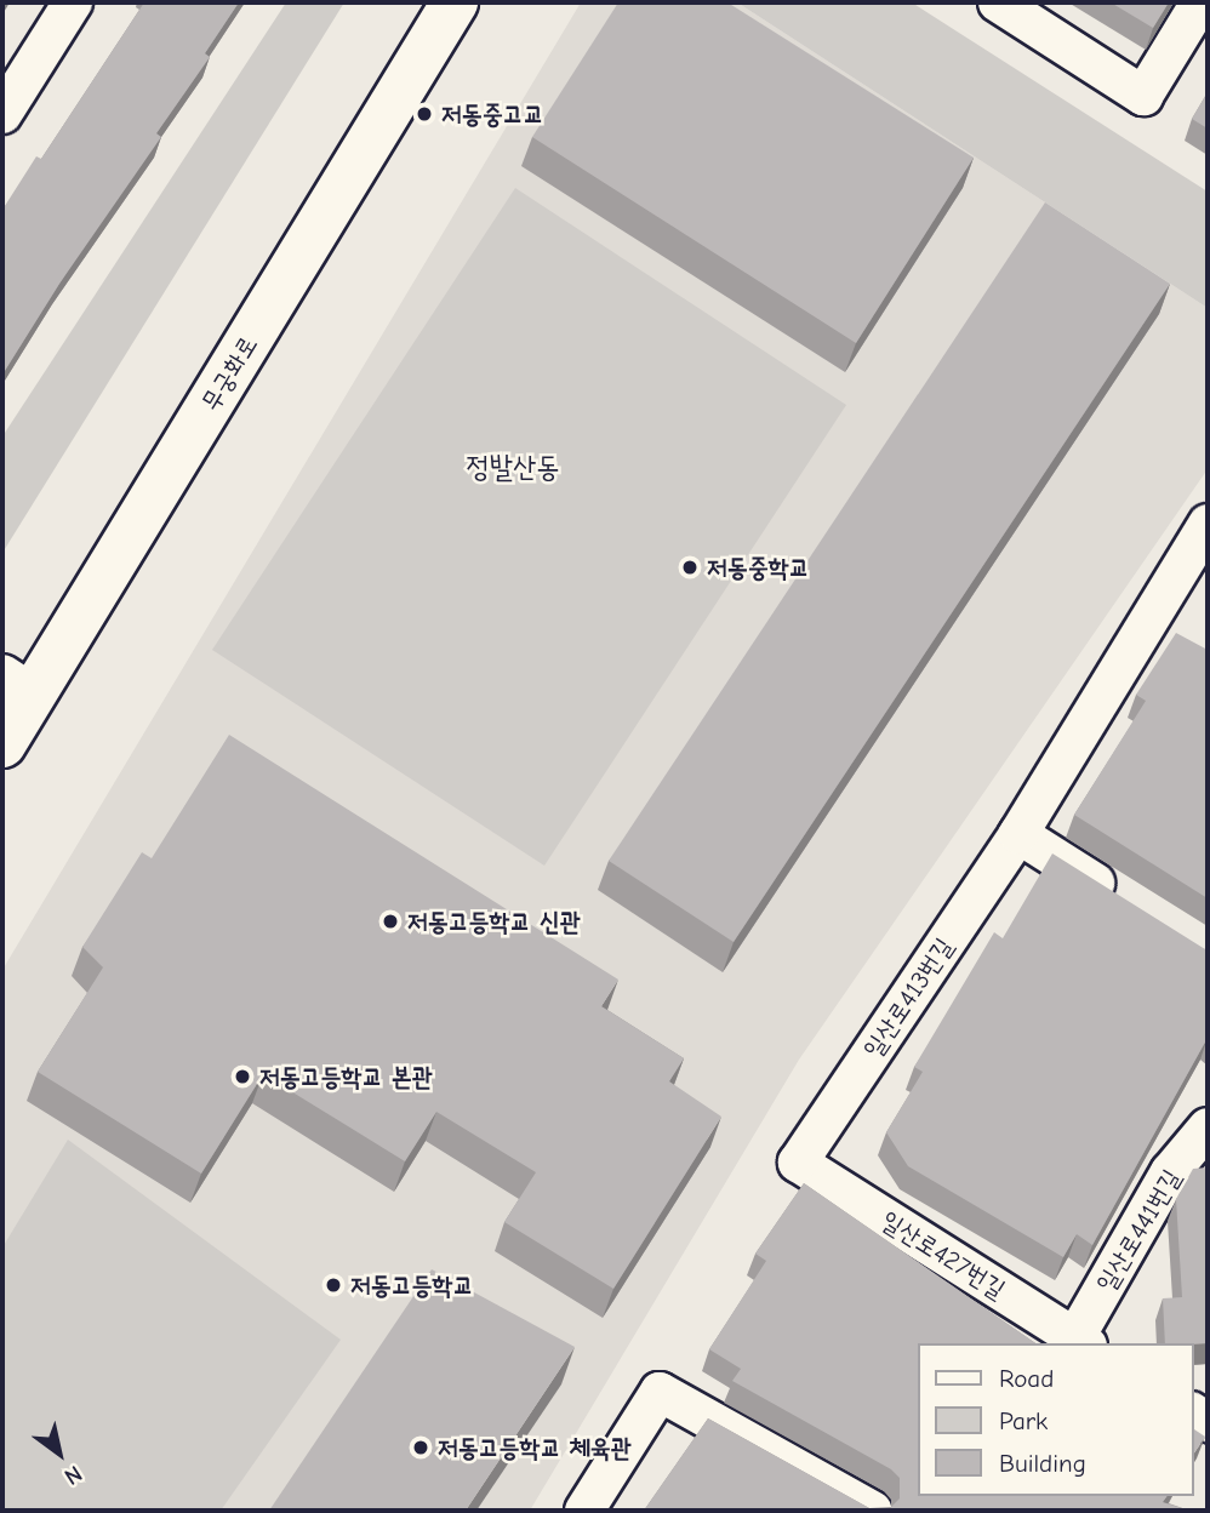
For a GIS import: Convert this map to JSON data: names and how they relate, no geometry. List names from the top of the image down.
{
  "streets": {
    "main road": ["무궁화로"],
    "street": ["일산로413번길", "일산로441번길", "일산로427번길"]
  },
  "crossings": [
    ["일산로413번길", "일산로427번길"],
    ["일산로441번길", "일산로427번길"]
  ],
  "districts": ["정발산동"],
  "places": [
    "저동중고교",
    "저동중학교",
    "저동고등학교 신관",
    "저동고등학교 본관",
    "저동고등학교",
    "저동고등학교 체육관"
  ],
  "legend": ["Road", "Park", "Building"],
  "north": "bottom right"
}
